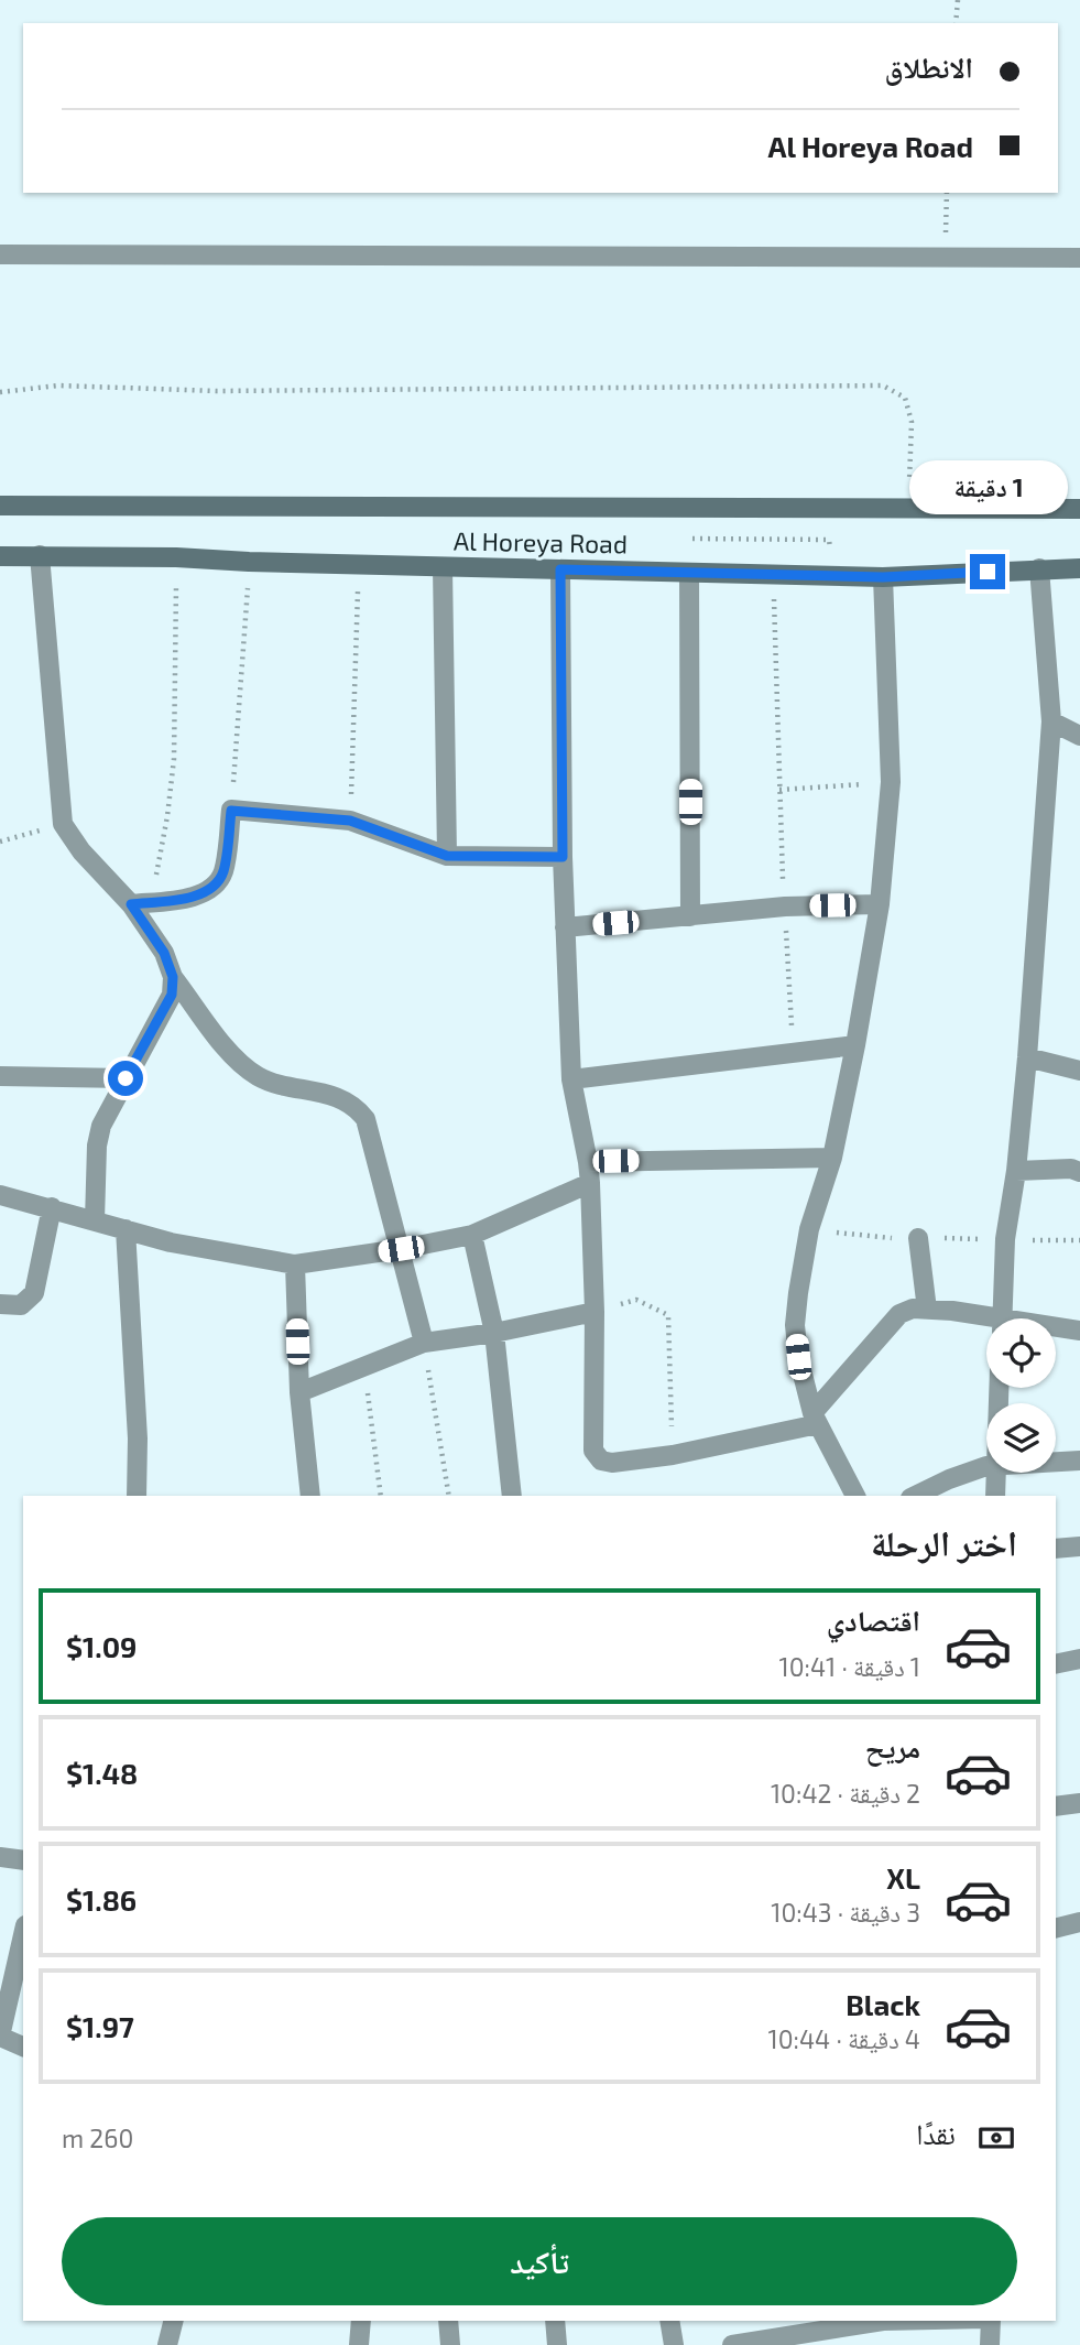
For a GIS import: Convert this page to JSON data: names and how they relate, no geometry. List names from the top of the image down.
{
  "streets": {
    "main road": ["Al Horeya Road"]
  },
  "page": {
    "banner": ["الانطلاق", "Al Horeya Road"],
    "bubble": "1 دقيقة",
    "heading": "اختر الرحلة",
    "list": [
      {
        "name": "اقتصادي",
        "note": "1 دقيقة · 10:41",
        "value": "$1.09"
      },
      {
        "name": "مريح",
        "note": "2 دقيقة · 10:42",
        "value": "$1.48"
      },
      {
        "name": "XL",
        "note": "3 دقيقة · 10:43",
        "value": "$1.86"
      },
      {
        "name": "Black",
        "note": "4 دقيقة · 10:44",
        "value": "$1.97"
      }
    ],
    "pay": ["نقدًا", "260 m"],
    "buttons": "تأكيد"
  }
}
